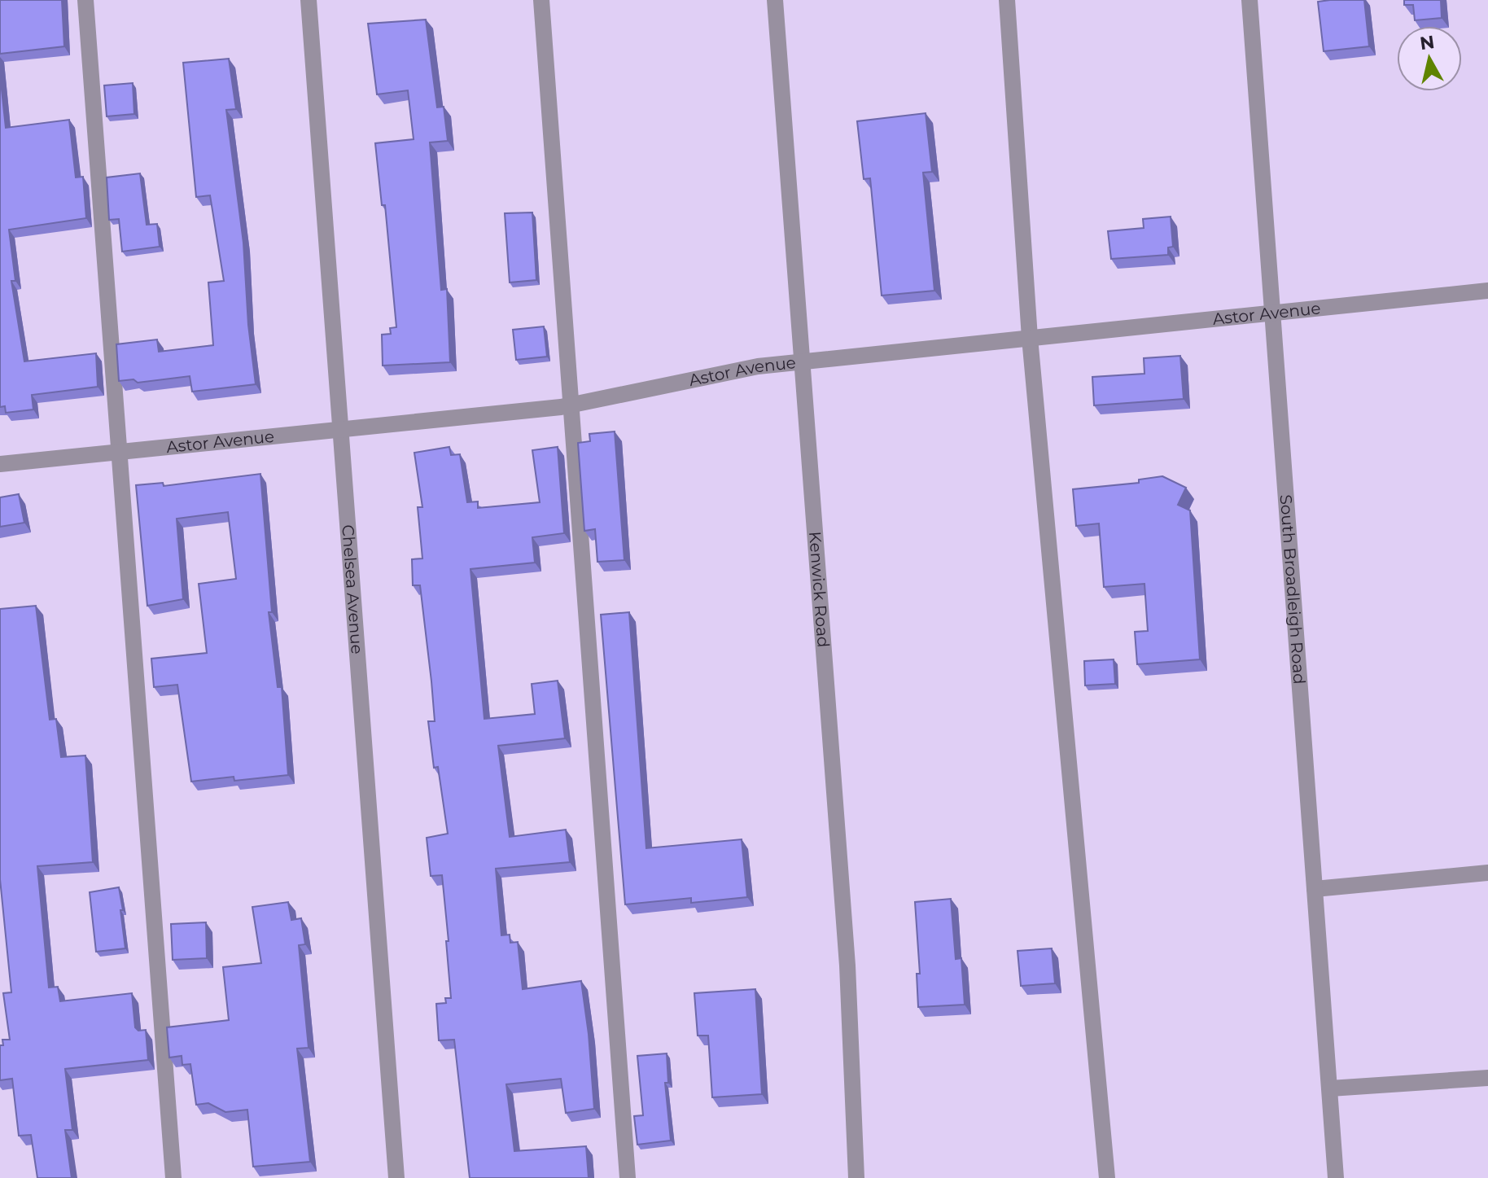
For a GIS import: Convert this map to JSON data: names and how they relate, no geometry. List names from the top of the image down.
{
  "streets": {
    "street": [
      "Astor Avenue",
      "Chelsea Avenue",
      "Kenwick Road",
      "South Broadleigh Road"
    ]
  },
  "crossings": [
    ["Astor Avenue", "Chelsea Avenue"],
    ["Astor Avenue", "Kenwick Road"],
    ["Astor Avenue", "South Broadleigh Road"]
  ],
  "north": "top"
}
